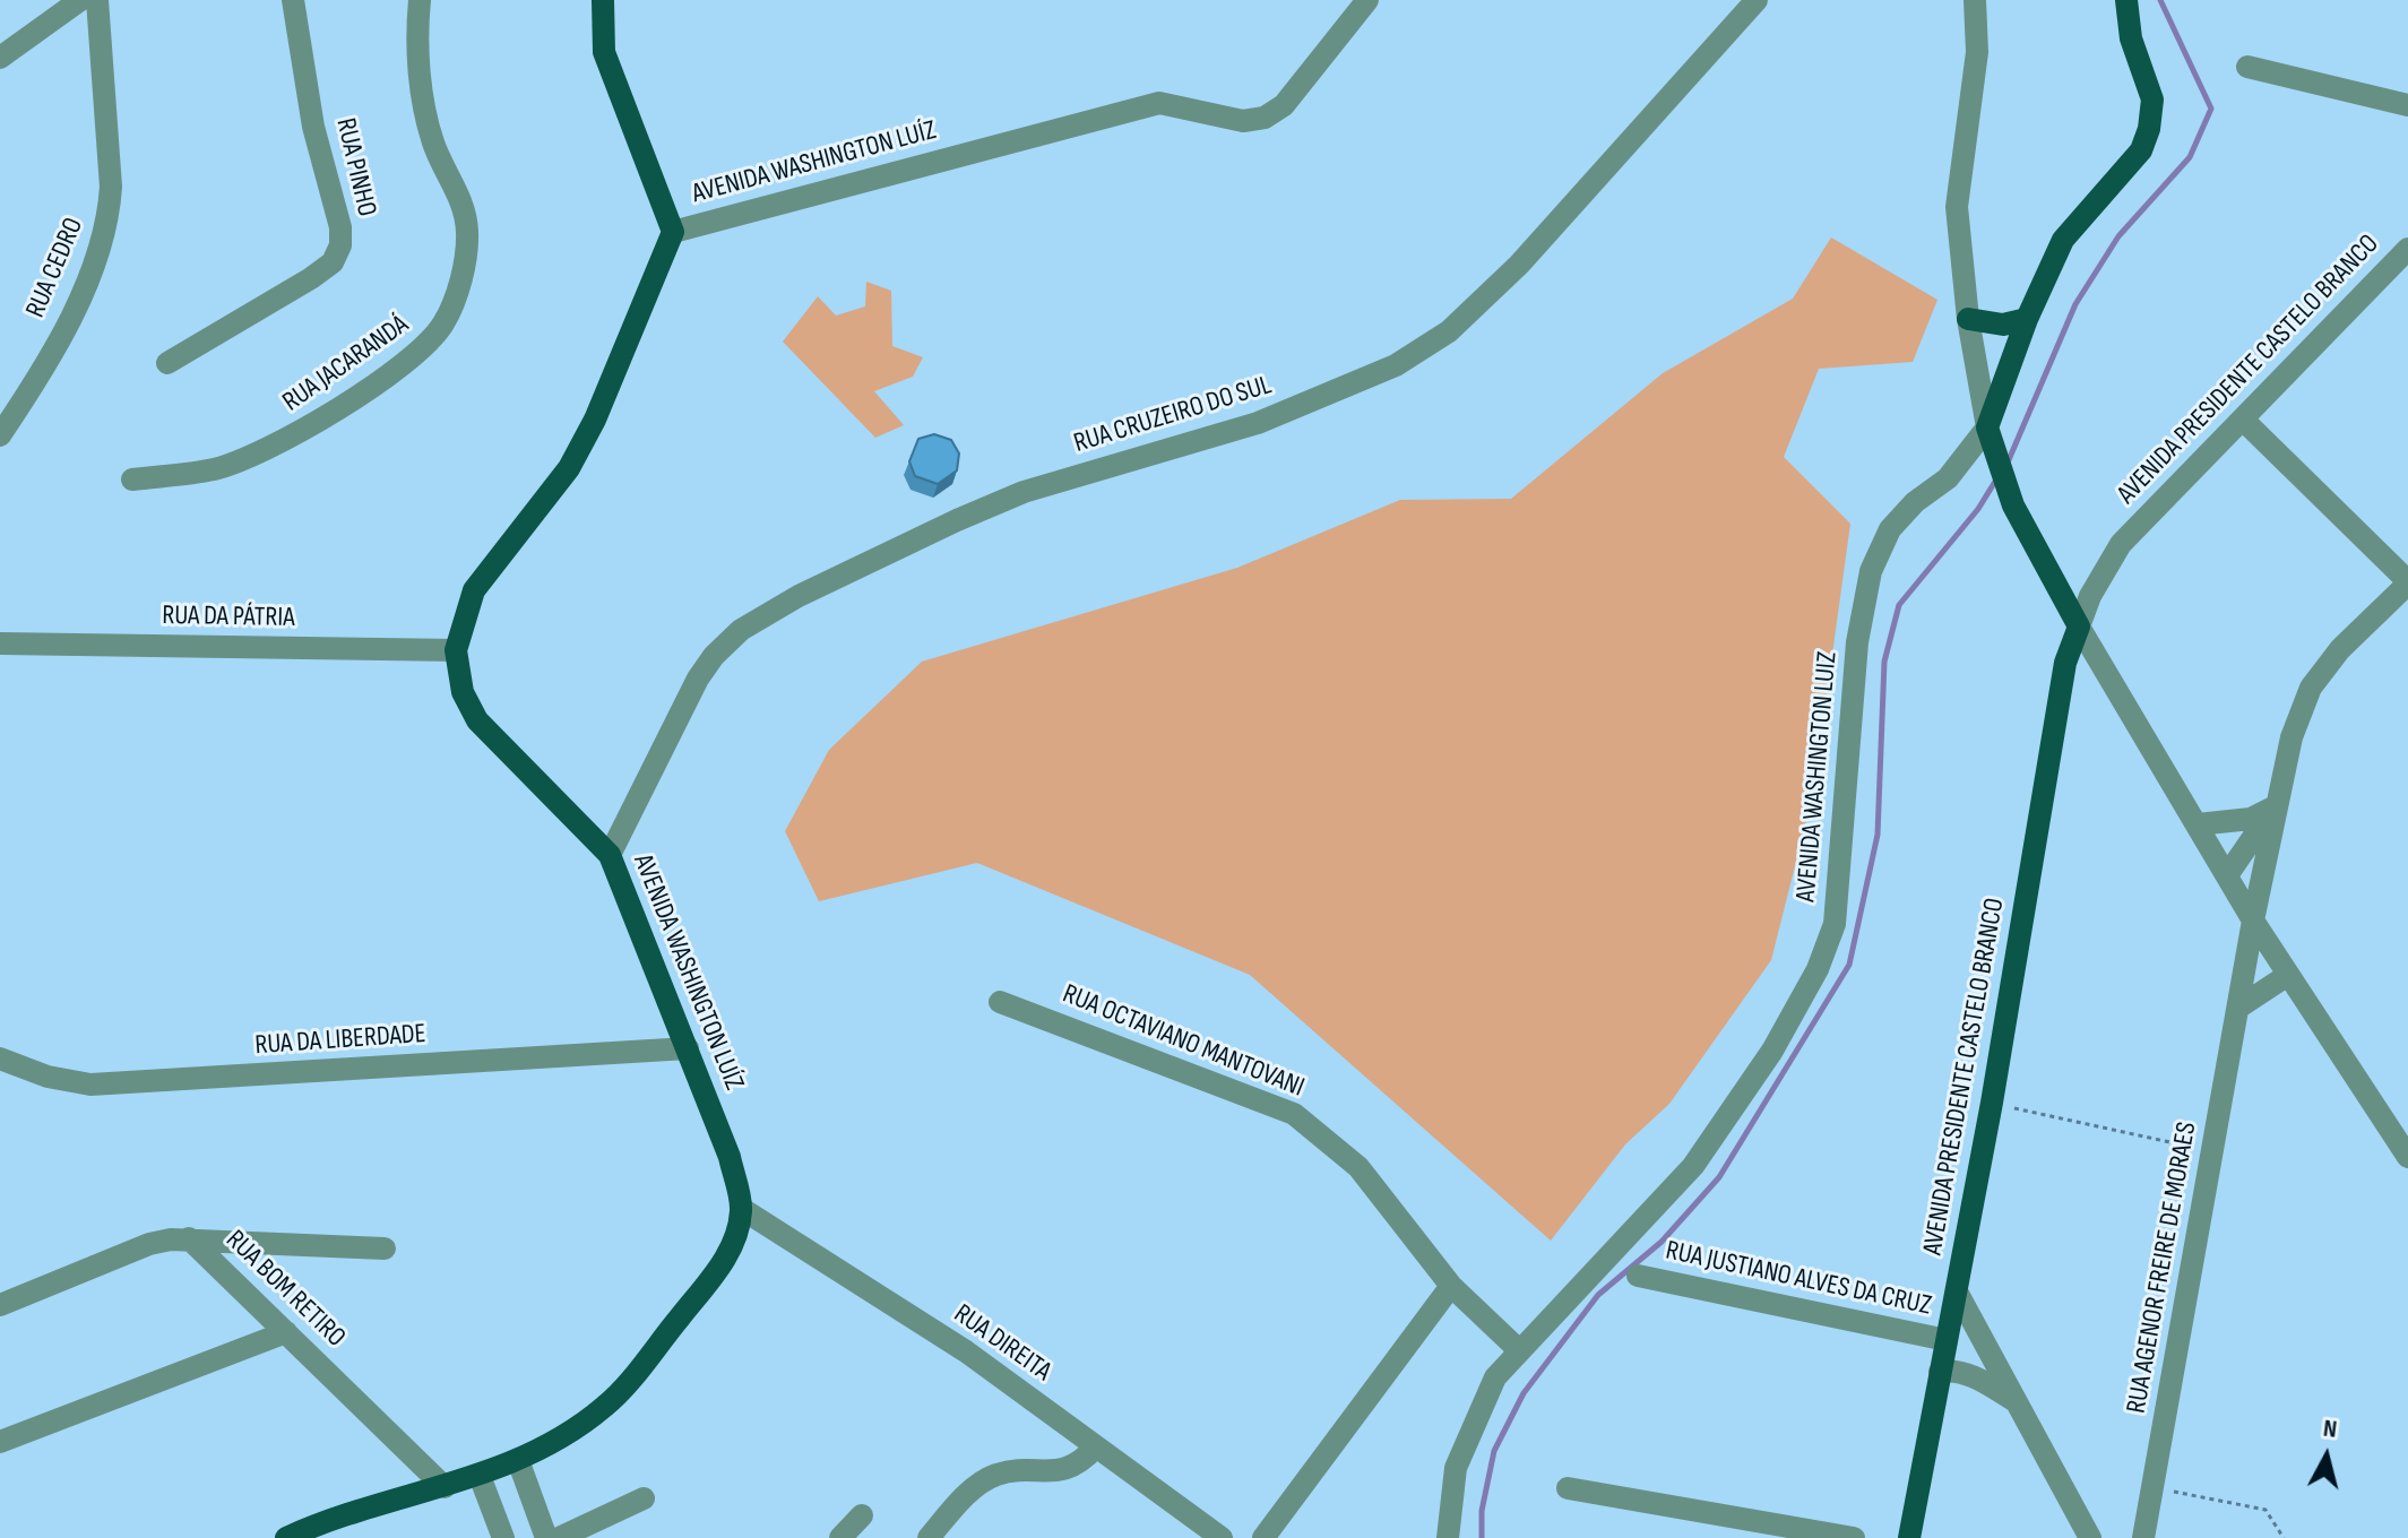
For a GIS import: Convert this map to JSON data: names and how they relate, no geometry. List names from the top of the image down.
{
  "streets": {
    "main road": ["AVENIDA WASHINGTON LUÍZ", "AVENIDA PRESIDENTE CASTELO BRANCO"],
    "street": [
      "RUA PINHO",
      "RUA CEDRO",
      "RUA JACARANDÁ",
      "RUA CRUZEIRO DO SUL",
      "RUA DA PÁTRIA",
      "AVENIDA WASHINGTON LUIZ",
      "RUA DA LIBERDADE",
      "RUA OCTAVIANO MANTOVANI",
      "RUA AGENOR FREIRE DE MORAES",
      "RUA JUSTIANO ALVES DA CRUZ",
      "RUA BOM RETIRO",
      "RUA DIREITA"
    ]
  },
  "crossings": [
    ["AVENIDA WASHINGTON LUÍZ", "RUA CRUZEIRO DO SUL"],
    ["AVENIDA WASHINGTON LUÍZ", "RUA DA PÁTRIA"],
    ["AVENIDA WASHINGTON LUÍZ", "RUA DA LIBERDADE"],
    ["AVENIDA WASHINGTON LUÍZ", "RUA DIREITA"],
    ["AVENIDA PRESIDENTE CASTELO BRANCO", "RUA JUSTIANO ALVES DA CRUZ"],
    ["AVENIDA WASHINGTON LUIZ", "RUA OCTAVIANO MANTOVANI"]
  ],
  "north": "top"
}
